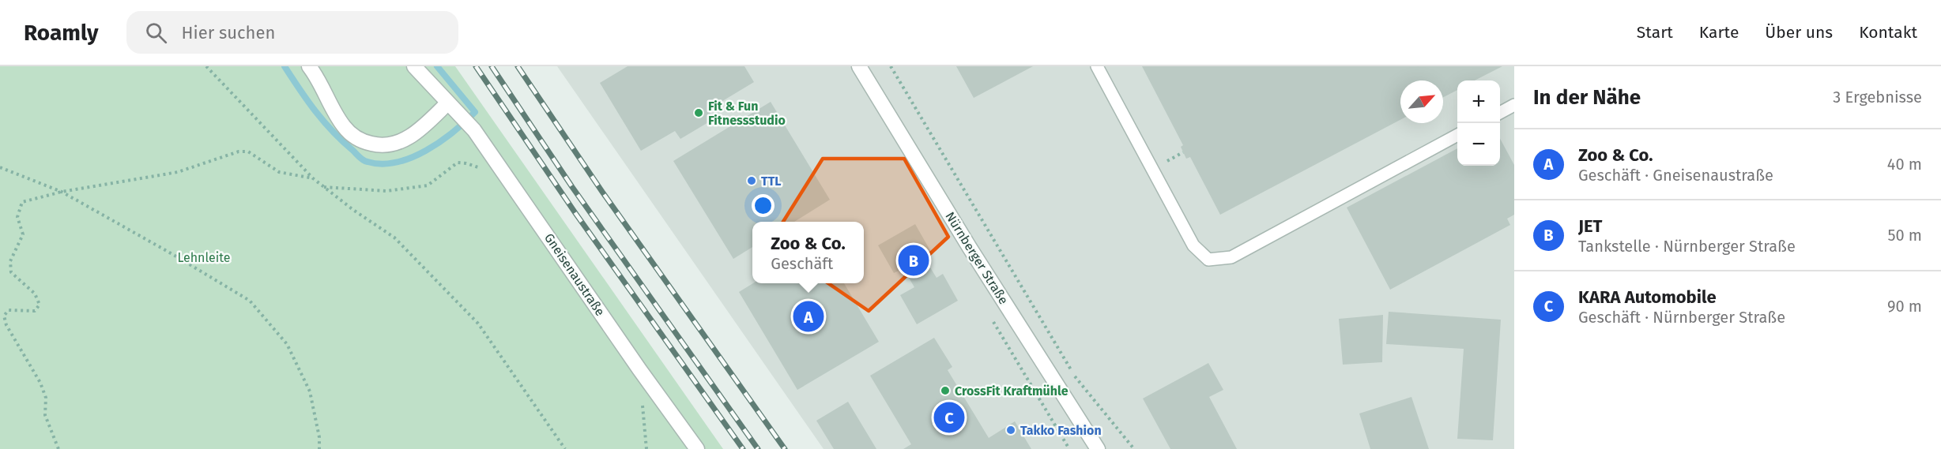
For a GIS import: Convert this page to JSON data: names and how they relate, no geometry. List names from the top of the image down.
{
  "streets": {
    "street": ["Nürnberger Straße", "Gneisenaustraße"]
  },
  "parks": ["Lehnleite"],
  "places": [
    "Fit & Fun Fitnessstudio",
    "TTL",
    "CrossFit Kraftmühle",
    "Takko Fashion"
  ],
  "north": "top right",
  "page": {
    "header": "Roamly",
    "search": "Hier suchen",
    "nav": [
      "Start",
      "Karte",
      "Über uns",
      "Kontakt"
    ],
    "heading": ["In der Nähe", "3 Ergebnisse"],
    "map_buttons": ["+", "−"],
    "list": [
      {
        "mark": "A",
        "name": "Zoo & Co.",
        "note": "Geschäft · Gneisenaustraße",
        "value": "40 m"
      },
      {
        "mark": "B",
        "name": "JET",
        "note": "Tankstelle · Nürnberger Straße",
        "value": "50 m"
      },
      {
        "mark": "C",
        "name": "KARA Automobile",
        "note": "Geschäft · Nürnberger Straße",
        "value": "90 m"
      }
    ],
    "popup": ["Zoo & Co.", "Geschäft"],
    "pins": ["B", "A", "C"]
  }
}
